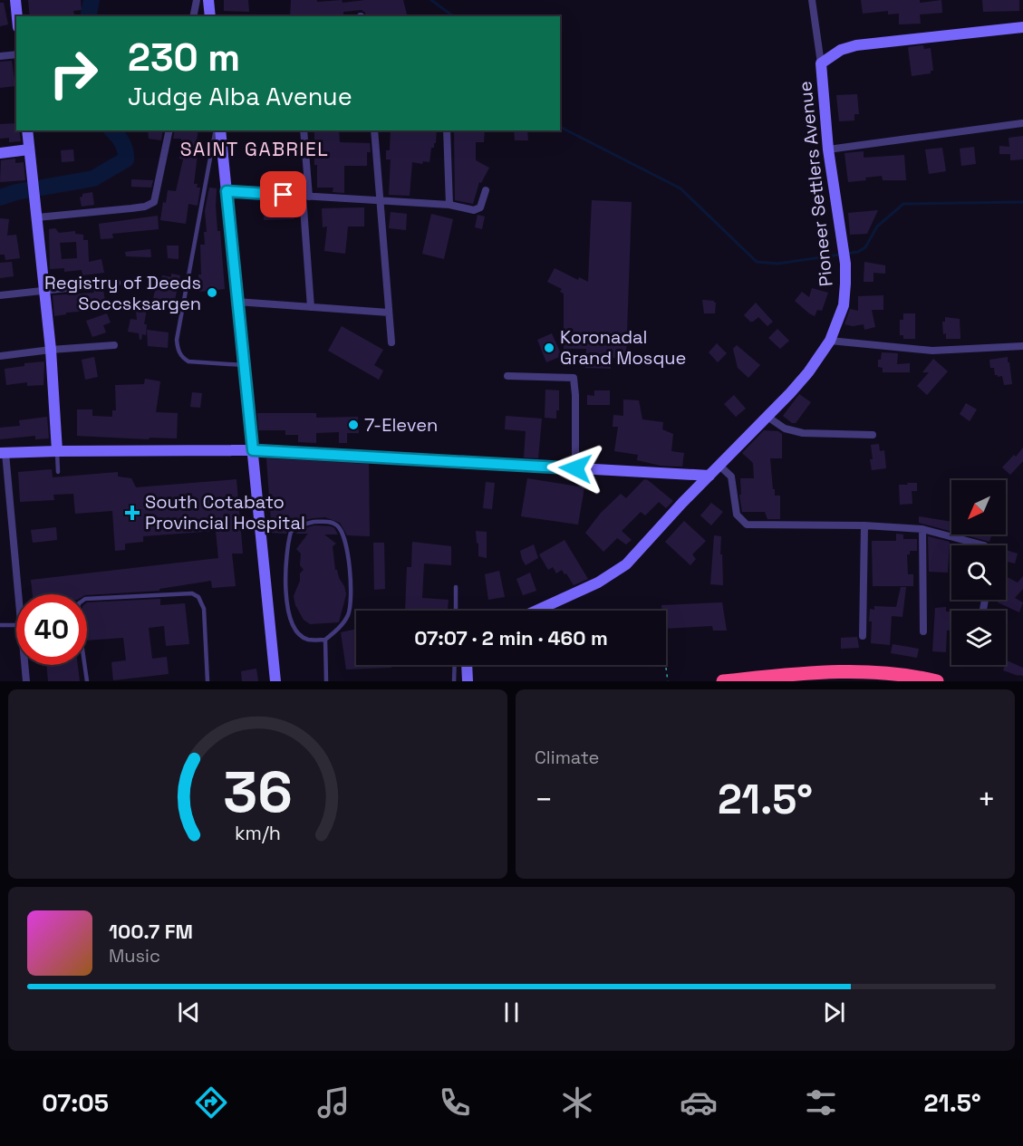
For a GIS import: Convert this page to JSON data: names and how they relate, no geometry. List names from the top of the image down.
{
  "streets": {
    "street": ["Pioneer Settlers Avenue"]
  },
  "districts": ["SAINT GABRIEL"],
  "places": {
    "other": ["Registry of Deeds Soccsksargen", "Koronadal Grand Mosque", "7-Eleven"],
    "health": ["South Cotabato Provincial Hospital"]
  },
  "north": "bottom left",
  "page": {
    "turn": ["230 m", "Judge Alba Avenue"],
    "limit": "40",
    "trip": "07:07 · 2 min · 460 m",
    "tile": "Climate",
    "heat": ["−", "21.5°", "+"],
    "song": ["100.7 FM", "Music"],
    "tabs": ["07:05", "21.5°"],
    "gauge": ["36", "km/h"]
  }
}
